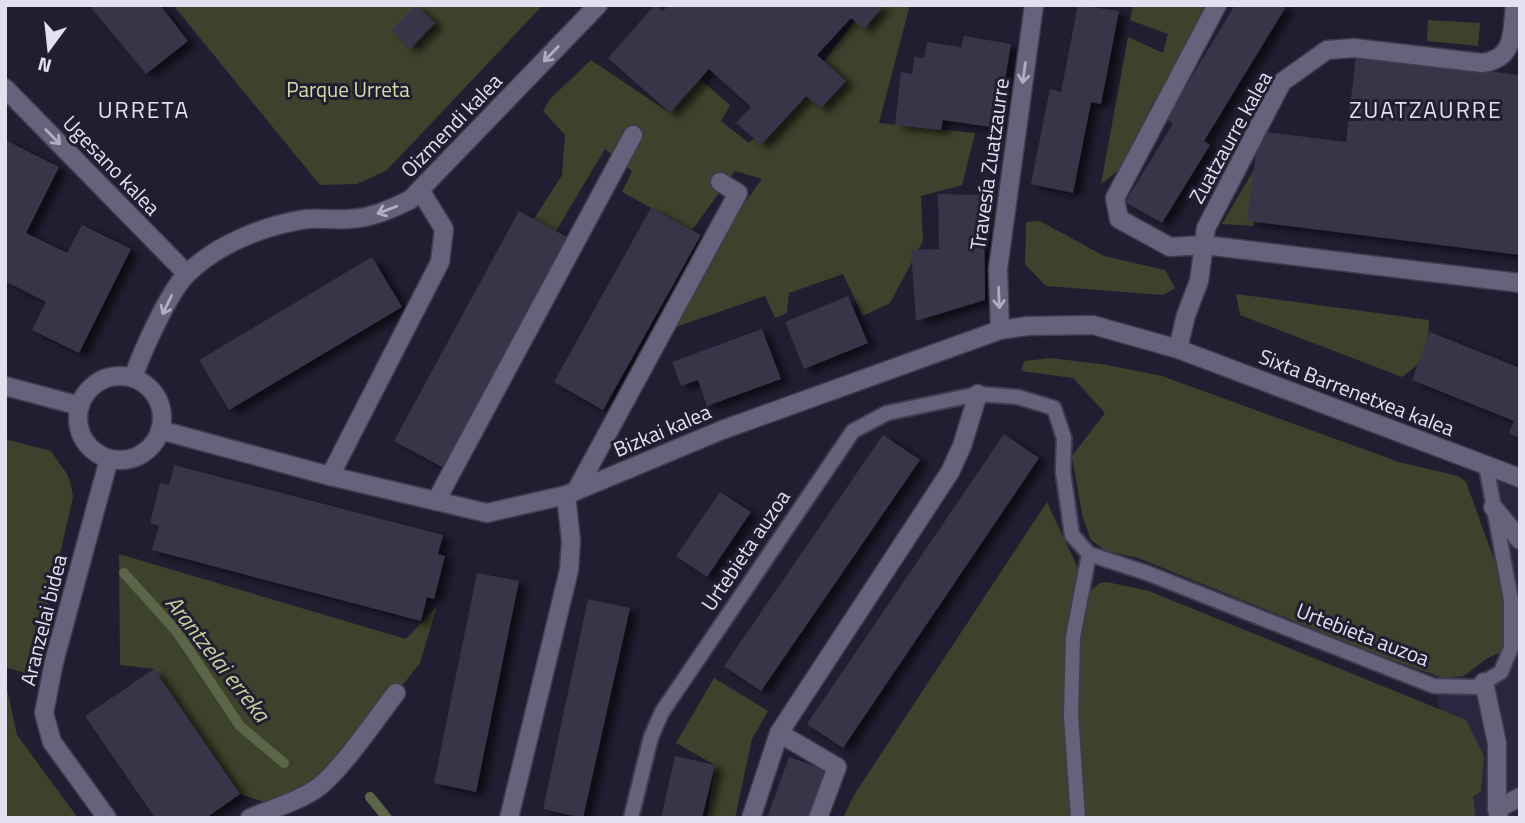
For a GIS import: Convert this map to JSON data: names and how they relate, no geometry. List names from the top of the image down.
{
  "streets": {
    "street": [
      "Oizmendi kalea",
      "Zuatzaurre kalea",
      "Travesía Zuatzaurre",
      "Ugesano kalea",
      "Sixta Barrenetxea kalea",
      "Bizkai kalea",
      "Aranzelai bidea"
    ],
    "lane": ["Urtebieta auzoa"]
  },
  "crossings": [
    ["Oizmendi kalea", "Ugesano kalea"],
    ["Oizmendi kalea", "Bizkai kalea"],
    ["Oizmendi kalea", "Aranzelai bidea"],
    ["Zuatzaurre kalea", "Sixta Barrenetxea kalea"],
    ["Zuatzaurre kalea", "Bizkai kalea"],
    ["Travesía Zuatzaurre", "Bizkai kalea"],
    ["Sixta Barrenetxea kalea", "Bizkai kalea"],
    ["Bizkai kalea", "Aranzelai bidea"]
  ],
  "one_way": ["Oizmendi kalea", "Travesía Zuatzaurre", "Ugesano kalea"],
  "districts": ["URRETA", "ZUATZAURRE"],
  "water": ["Arantzelai erreka"],
  "parks": ["Parque Urreta"],
  "north": "bottom"
}
